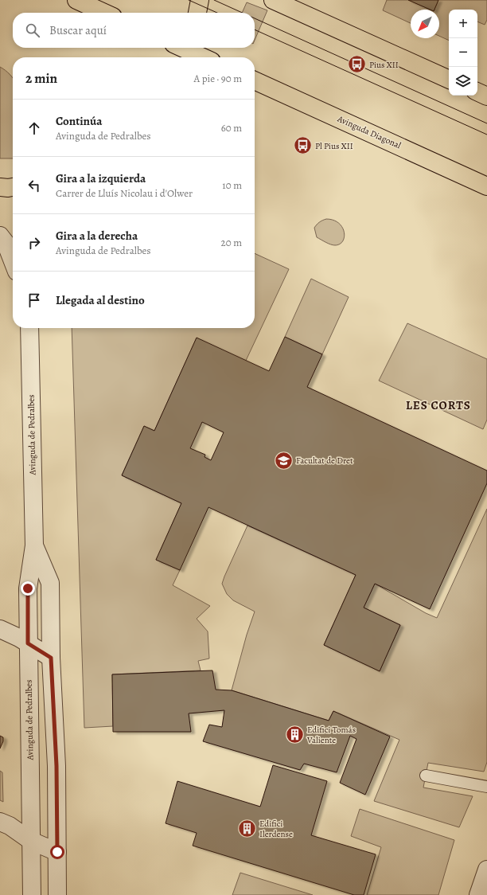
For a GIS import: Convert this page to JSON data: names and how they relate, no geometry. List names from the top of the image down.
{
  "streets": {
    "main road": ["Avinguda Diagonal"],
    "street": ["Avinguda de Pedralbes"]
  },
  "districts": ["LES CORTS"],
  "places": {
    "bus stop": ["Pius XII", "Pl Pius XII"],
    "school or university": ["Facultat de Dret"],
    "building": ["Edifici Tomás Valiente", "Edifici Ilerdense"]
  },
  "north": "bottom left",
  "page": {
    "map_buttons": ["+", "−"],
    "search": "Buscar aquí",
    "heading": ["2 min", "A pie · 90 m"],
    "list": [
      ["Continúa", "Avinguda de Pedralbes", "60 m"],
      ["Gira a la izquierda", "Carrer de Lluís Nicolau i d'Olwer", "10 m"],
      ["Gira a la derecha", "Avinguda de Pedralbes", "20 m"],
      "Llegada al destino"
    ]
  }
}
